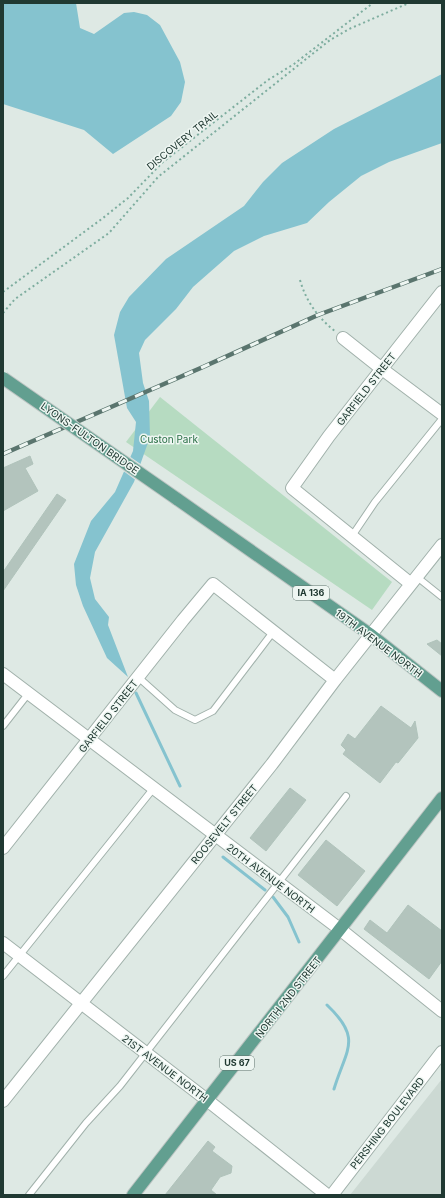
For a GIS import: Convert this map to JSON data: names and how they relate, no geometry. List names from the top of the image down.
{
  "streets": {
    "main road": [
      "LYONS-FULTON BRIDGE",
      "IA 136",
      "19TH AVENUE NORTH",
      "NORTH 2ND STREET",
      "US 67"
    ],
    "street": [
      "GARFIELD STREET",
      "ROOSEVELT STREET",
      "20TH AVENUE NORTH",
      "21ST AVENUE NORTH",
      "PERSHING BOULEVARD"
    ],
    "path": ["DISCOVERY TRAIL"]
  },
  "crossings": [
    ["GARFIELD STREET", "20TH AVENUE NORTH"],
    ["LYONS-FULTON BRIDGE", "19TH AVENUE NORTH"],
    ["19TH AVENUE NORTH", "ROOSEVELT STREET"],
    ["ROOSEVELT STREET", "20TH AVENUE NORTH"],
    ["ROOSEVELT STREET", "21ST AVENUE NORTH"],
    ["20TH AVENUE NORTH", "NORTH 2ND STREET"],
    ["NORTH 2ND STREET", "21ST AVENUE NORTH"]
  ],
  "parks": ["Custon Park"]
}
